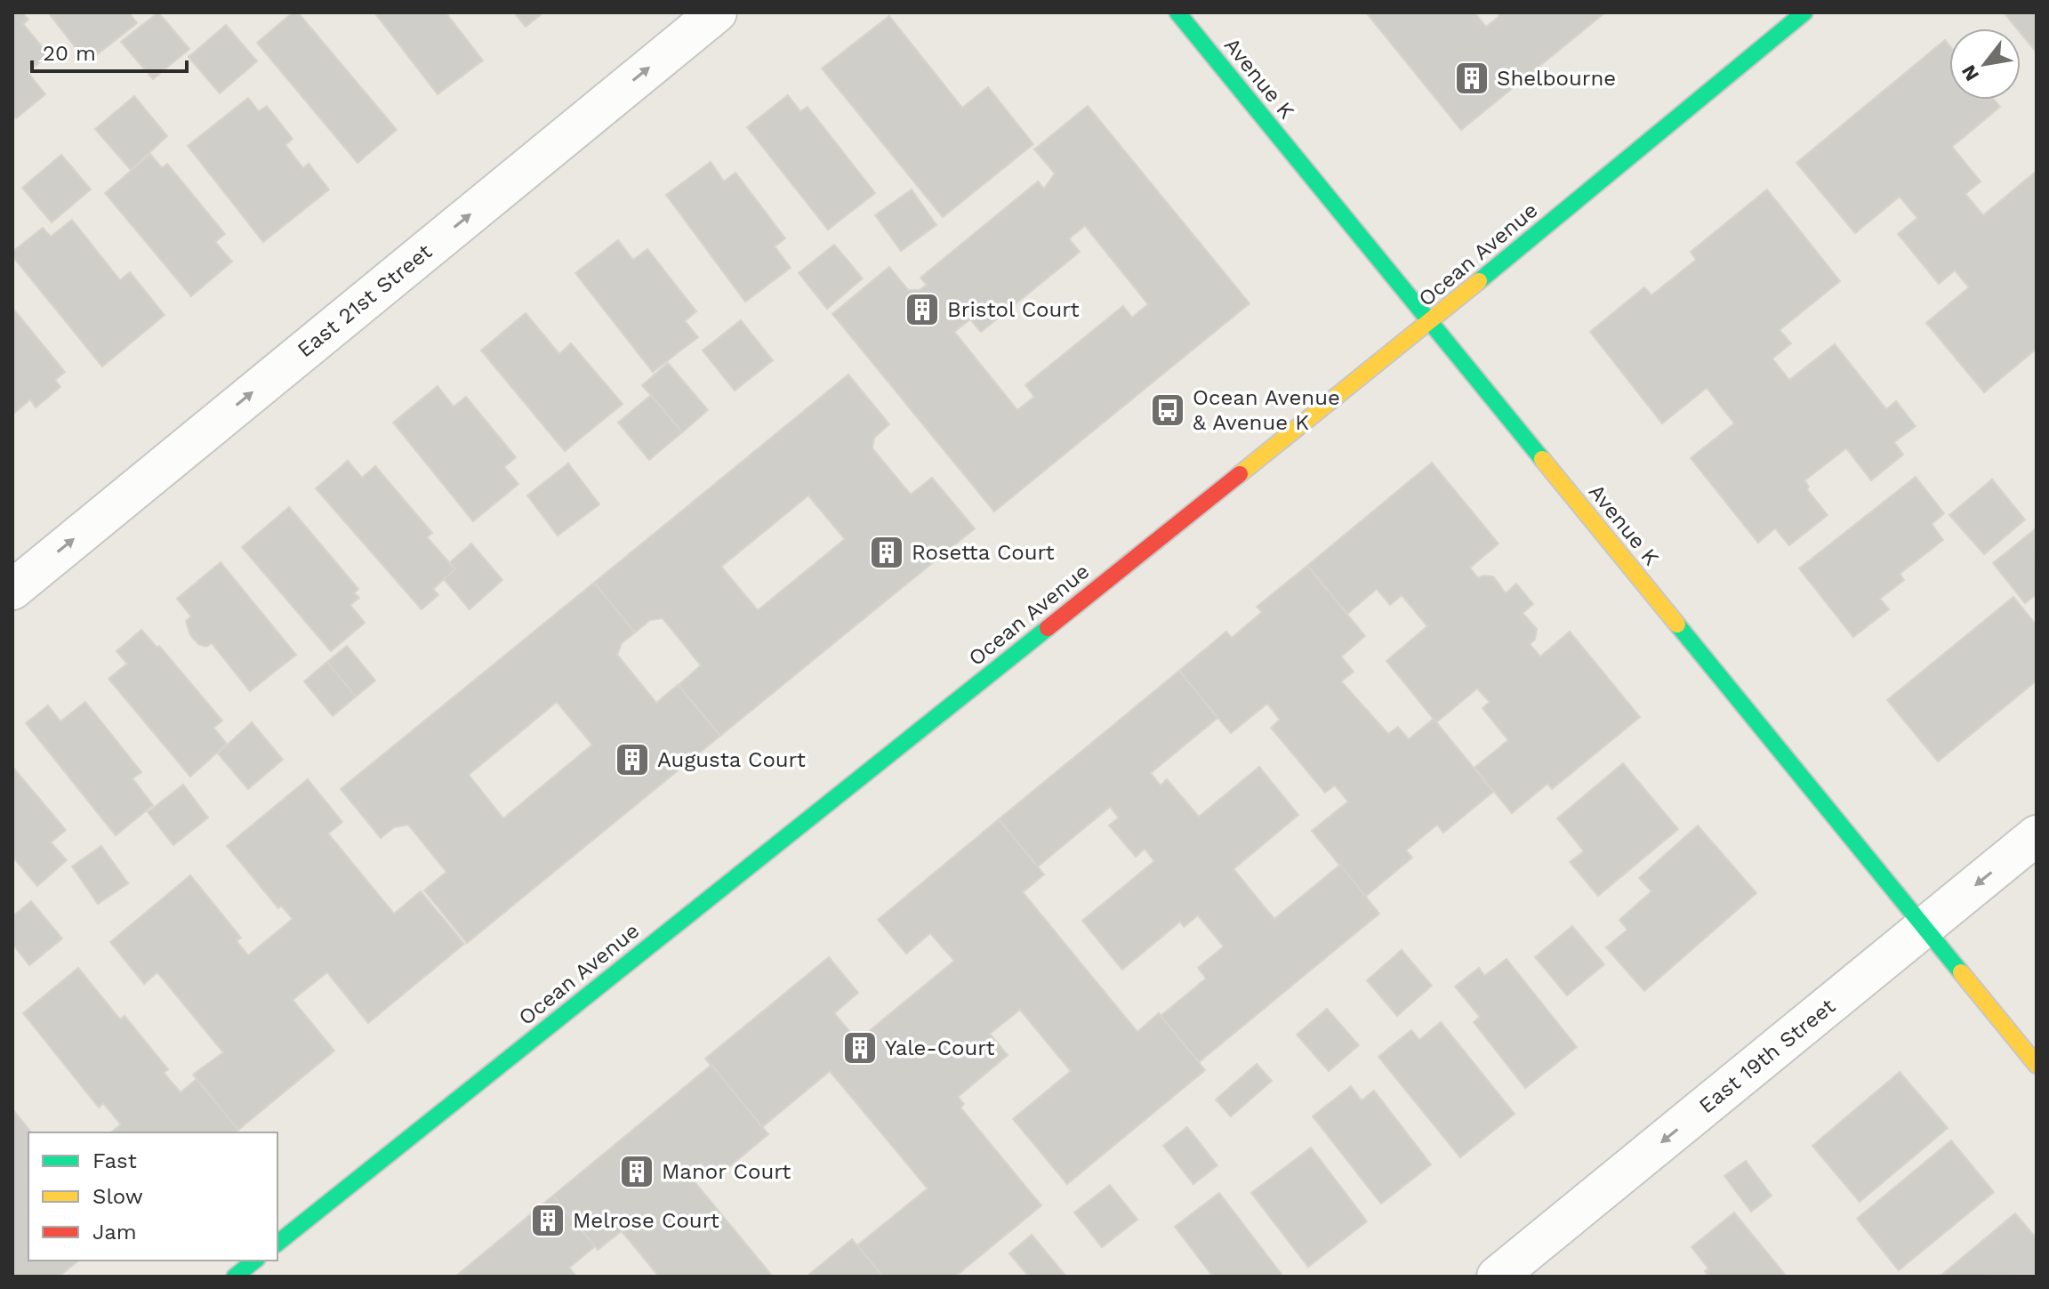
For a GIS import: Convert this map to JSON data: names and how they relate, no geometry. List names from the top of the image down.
{
  "streets": {
    "main road": ["Avenue K", "Ocean Avenue"],
    "street": ["East 21st Street", "East 19th Street"]
  },
  "crossings": [
    ["Avenue K", "Ocean Avenue"],
    ["Avenue K", "East 19th Street"]
  ],
  "one_way": ["East 21st Street", "East 19th Street"],
  "places": {
    "building": [
      "Shelbourne",
      "Bristol Court",
      "Rosetta Court",
      "Augusta Court",
      "Yale-Court",
      "Manor Court",
      "Melrose Court"
    ],
    "bus stop": ["Ocean Avenue & Avenue K"]
  },
  "legend": ["Fast", "Slow", "Jam"],
  "scale_bar": "20 m",
  "north": "bottom left"
}
